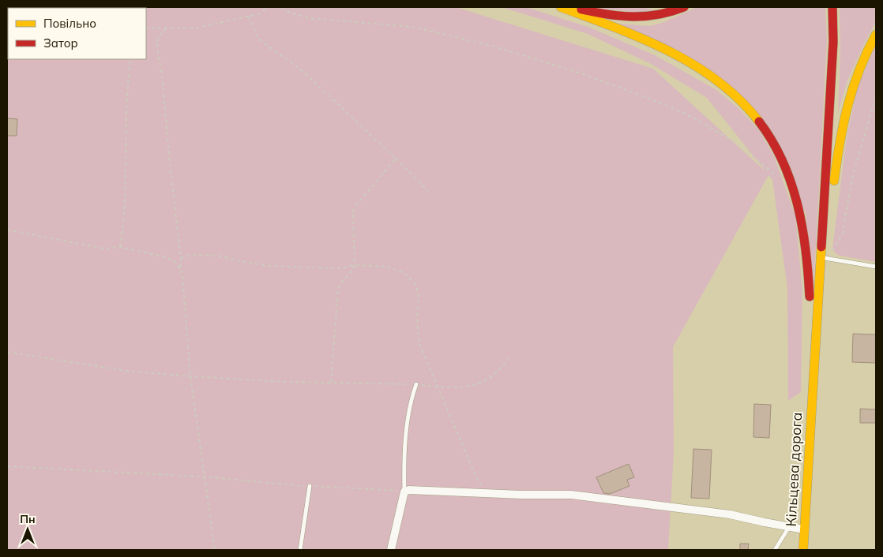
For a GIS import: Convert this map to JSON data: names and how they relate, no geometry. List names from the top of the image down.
{
  "streets": {
    "main road": ["Кільцева дорога"]
  },
  "legend": ["Повільно", "Затор"],
  "north": "top"
}
